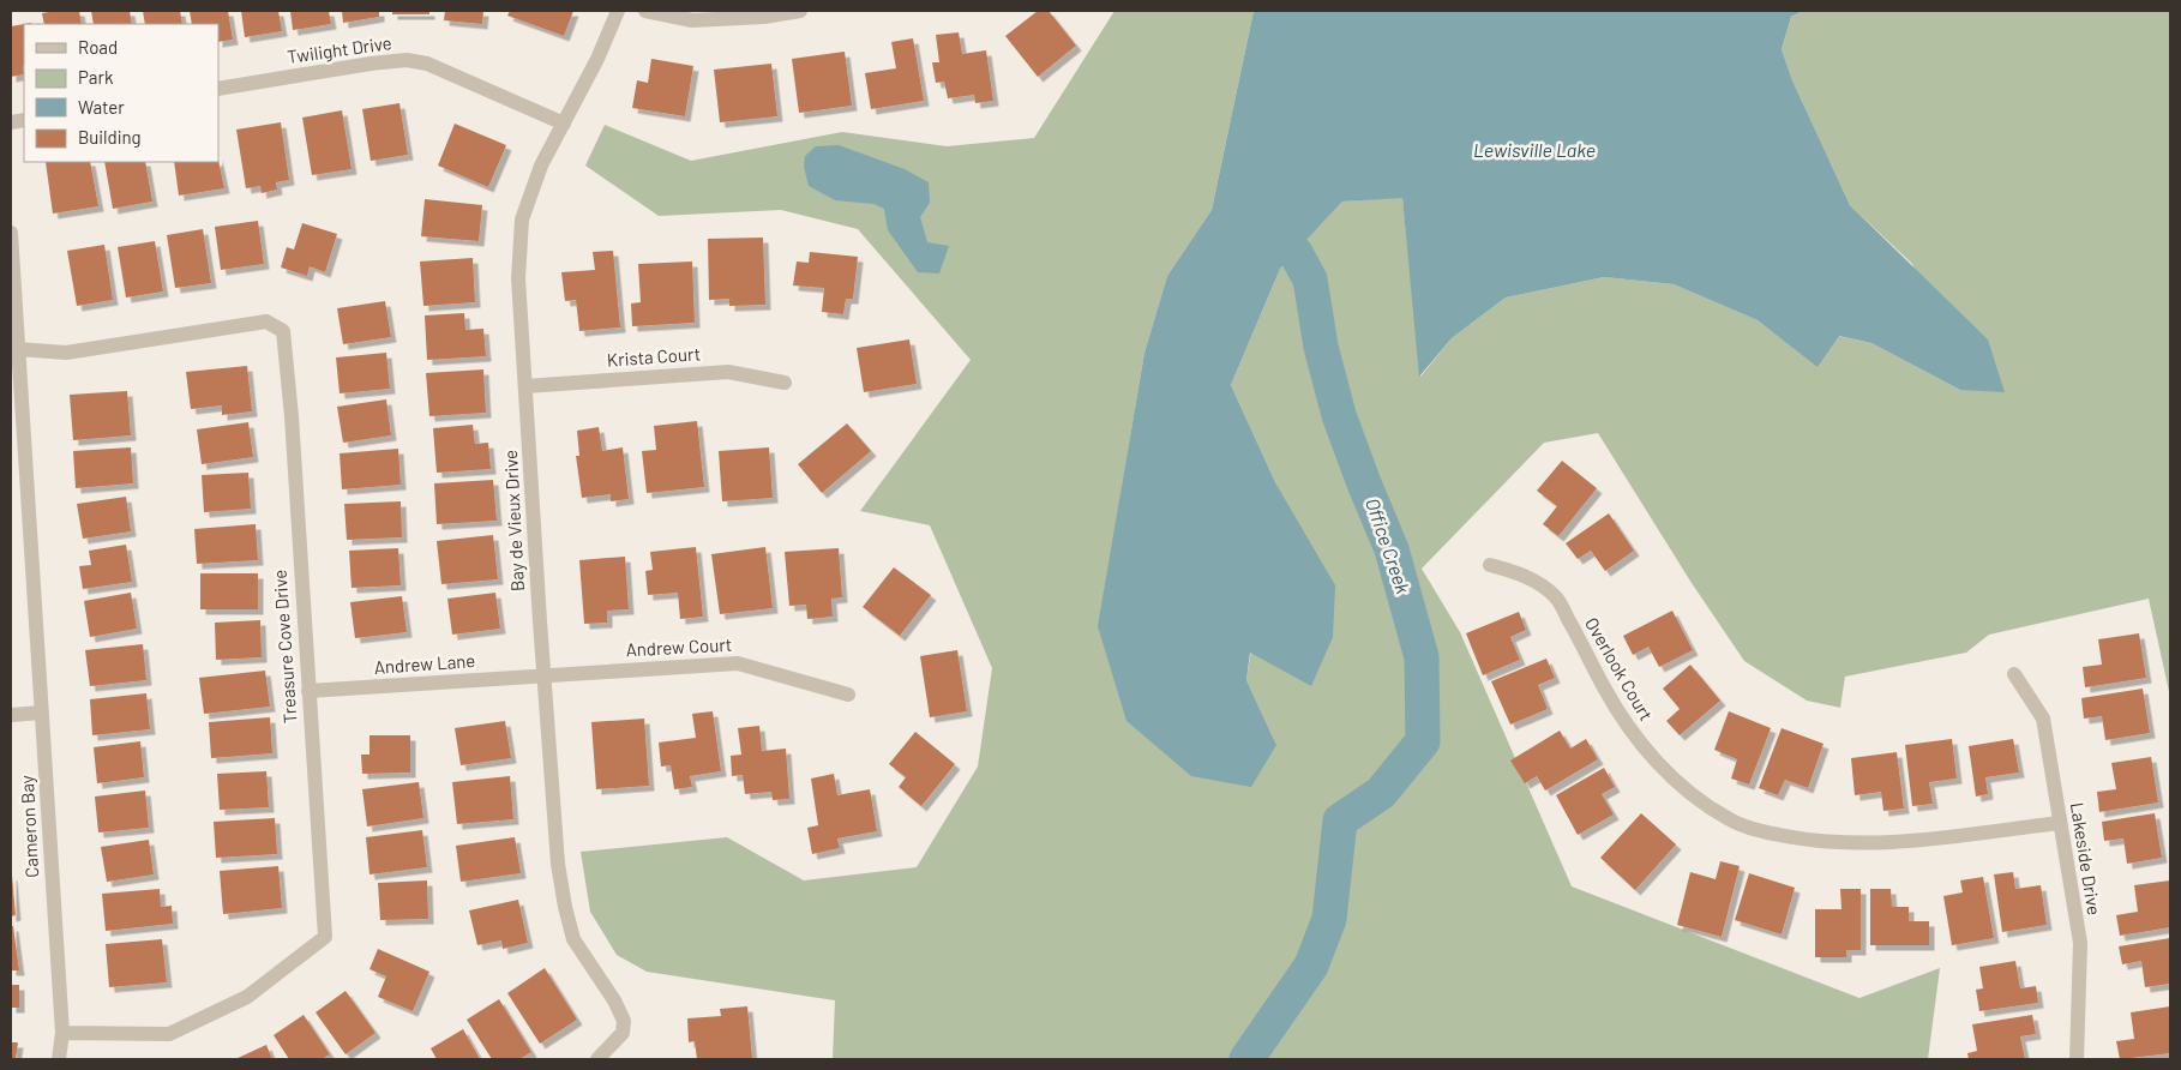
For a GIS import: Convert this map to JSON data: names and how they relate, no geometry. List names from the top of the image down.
{
  "streets": {
    "street": [
      "Twilight Drive",
      "Krista Court",
      "Bay de Vieux Drive",
      "Treasure Cove Drive",
      "Andrew Court",
      "Andrew Lane",
      "Overlook Court",
      "Cameron Bay",
      "Lakeside Drive"
    ]
  },
  "crossings": [
    ["Twilight Drive", "Bay de Vieux Drive"],
    ["Krista Court", "Bay de Vieux Drive"],
    ["Bay de Vieux Drive", "Andrew Court"],
    ["Bay de Vieux Drive", "Andrew Lane"],
    ["Treasure Cove Drive", "Andrew Lane"],
    ["Treasure Cove Drive", "Cameron Bay"],
    ["Andrew Court", "Andrew Lane"],
    ["Overlook Court", "Lakeside Drive"]
  ],
  "water": ["Lewisville Lake", "Office Creek"],
  "legend": [
    "Road",
    "Park",
    "Water",
    "Building"
  ]
}
